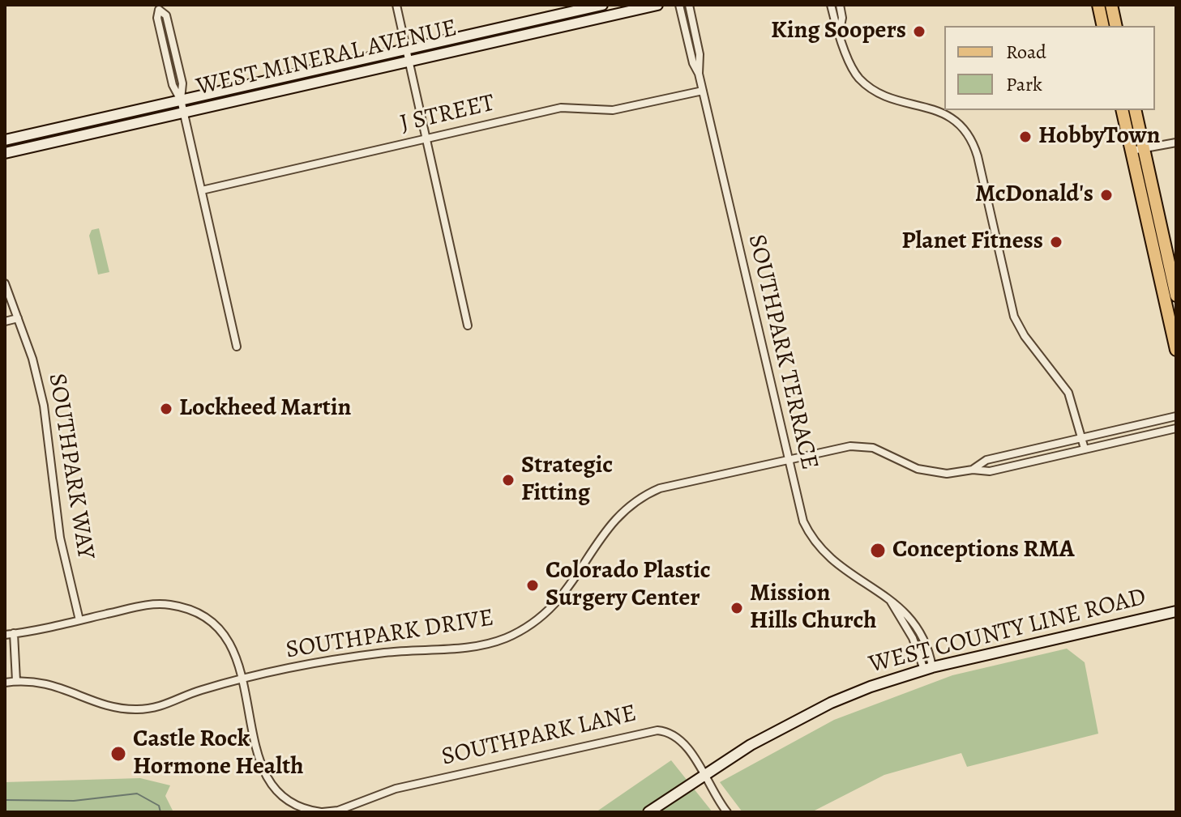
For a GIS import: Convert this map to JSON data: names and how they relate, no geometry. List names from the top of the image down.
{
  "streets": {
    "main road": ["WEST MINERAL AVENUE", "WEST COUNTY LINE ROAD"],
    "street": [
      "J STREET",
      "SOUTHPARK TERRACE",
      "SOUTHPARK WAY",
      "SOUTHPARK DRIVE",
      "SOUTHPARK LANE"
    ]
  },
  "crossings": [
    ["J STREET", "SOUTHPARK TERRACE"],
    ["SOUTHPARK TERRACE", "WEST COUNTY LINE ROAD"],
    ["SOUTHPARK TERRACE", "SOUTHPARK DRIVE"],
    ["SOUTHPARK WAY", "SOUTHPARK LANE"],
    ["WEST COUNTY LINE ROAD", "SOUTHPARK LANE"],
    ["SOUTHPARK DRIVE", "SOUTHPARK LANE"]
  ],
  "places": [
    "King Soopers",
    "HobbyTown",
    "McDonald's",
    "Planet Fitness",
    "Lockheed Martin",
    "Strategic Fitting",
    "Conceptions RMA",
    "Colorado Plastic Surgery Center",
    "Mission Hills Church",
    "Castle Rock Hormone Health"
  ],
  "legend": ["Road", "Park"]
}
